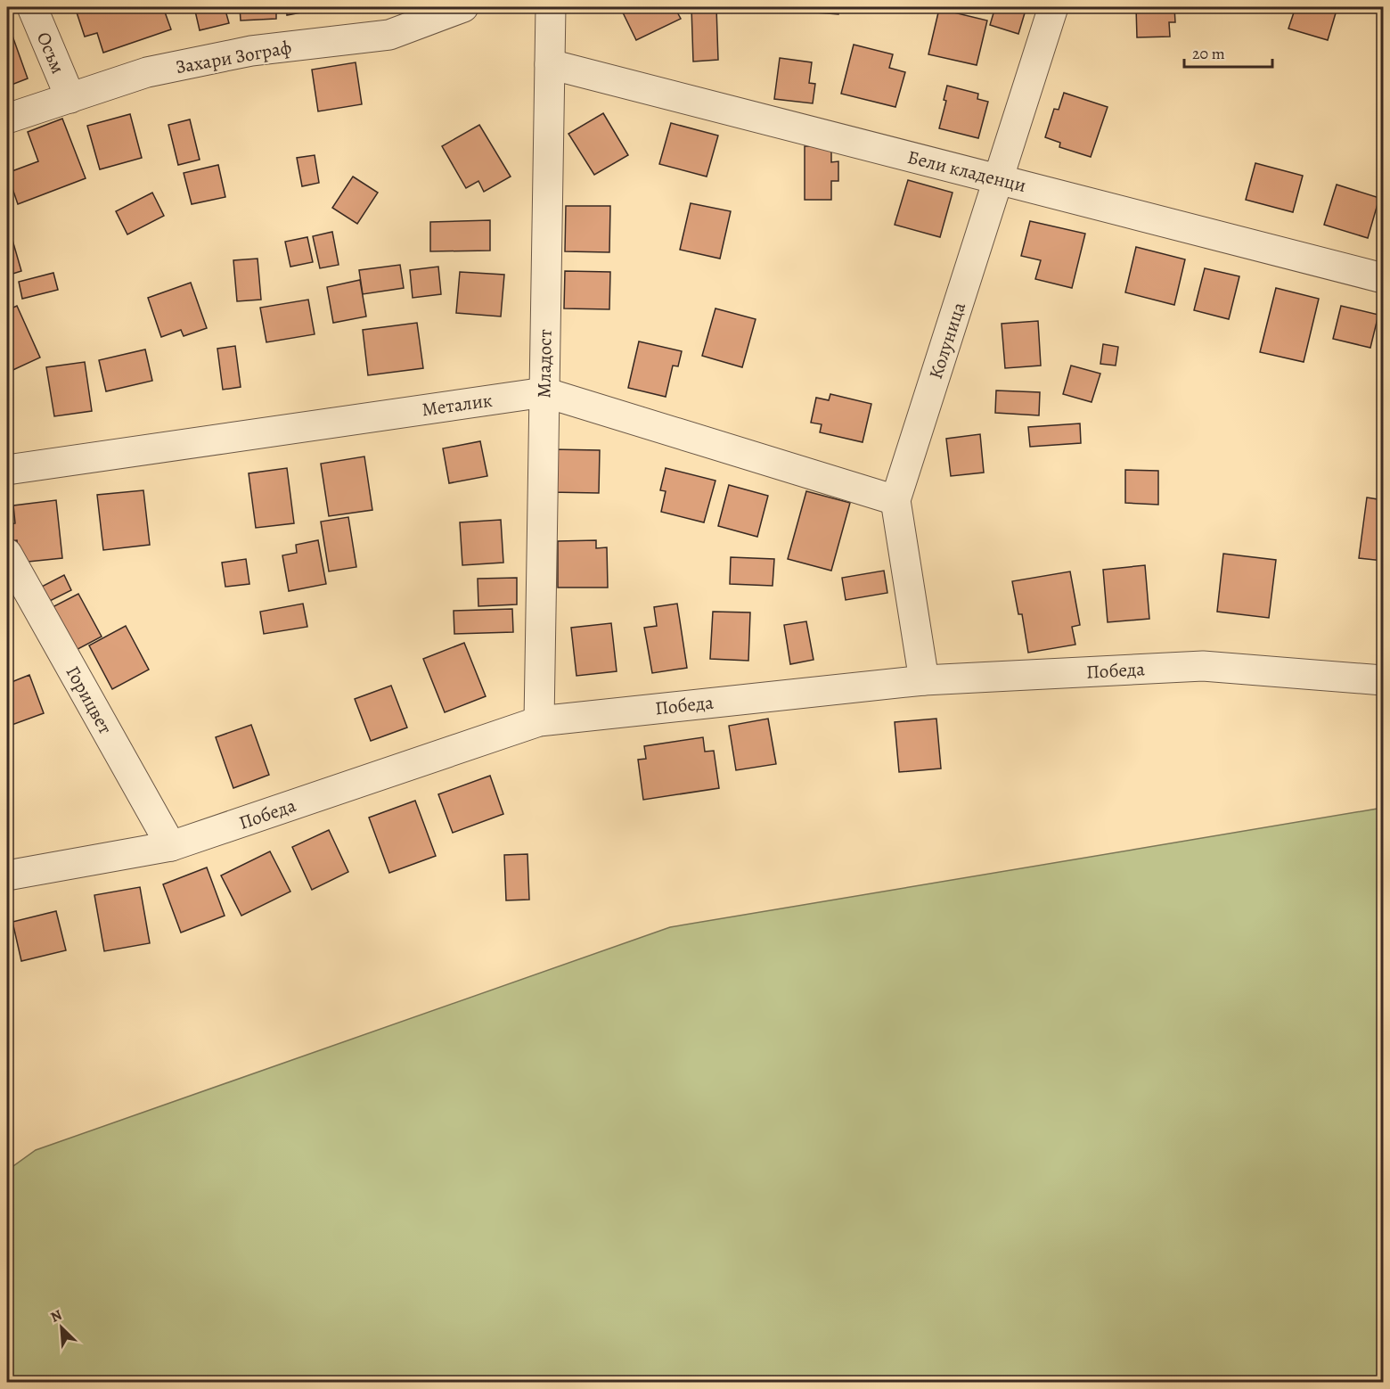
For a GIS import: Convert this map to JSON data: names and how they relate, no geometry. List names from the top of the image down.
{
  "streets": {
    "street": [
      "Осъм",
      "Захари Зограф",
      "Бели кладенци",
      "Колуница",
      "Младост",
      "Металик",
      "Победа",
      "Горицвет"
    ]
  },
  "crossings": [
    ["Осъм", "Захари Зограф"],
    ["Бели кладенци", "Колуница"],
    ["Бели кладенци", "Младост"],
    ["Колуница", "Металик"],
    ["Колуница", "Победа"],
    ["Младост", "Металик"],
    ["Младост", "Победа"],
    ["Победа", "Горицвет"]
  ],
  "scale_bar": "20 m",
  "north": "top left"
}
